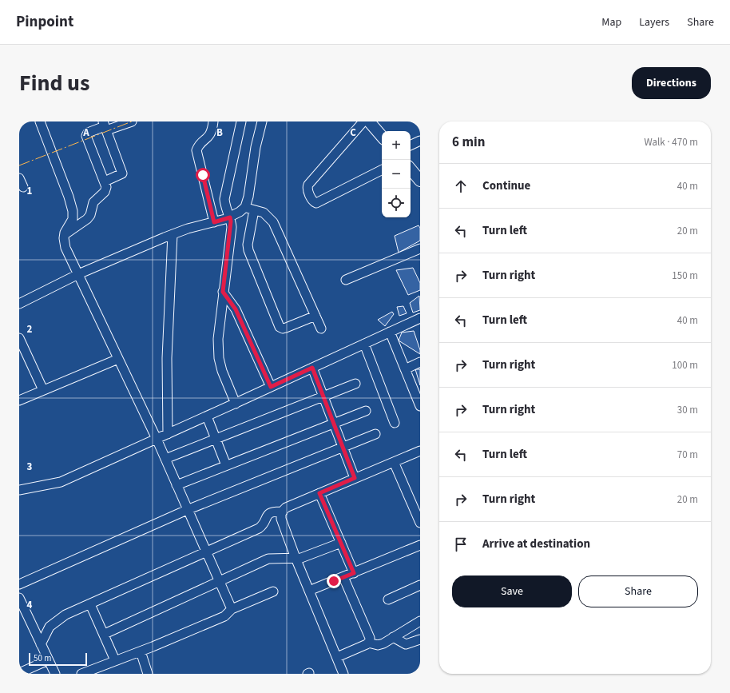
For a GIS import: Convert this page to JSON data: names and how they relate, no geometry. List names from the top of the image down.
{
  "scale_bar": "50 m",
  "page": {
    "header": "Pinpoint",
    "nav": ["Map", "Layers", "Share"],
    "title": "Find us",
    "buttons": [
      "Directions",
      ["Save", "Share"]
    ],
    "heading": ["6 min", "Walk · 470 m"],
    "map_buttons": ["+", "−"],
    "list": [
      ["Continue", "40 m"],
      ["Turn left", "20 m"],
      ["Turn right", "150 m"],
      ["Turn left", "40 m"],
      ["Turn right", "100 m"],
      ["Turn right", "30 m"],
      ["Turn left", "70 m"],
      ["Turn right", "20 m"],
      "Arrive at destination"
    ],
    "scale": "50 m"
  },
  "grid": {
    "columns": ["A", "B", "C"],
    "rows": [
      "1",
      "2",
      "3",
      "4"
    ]
  }
}
